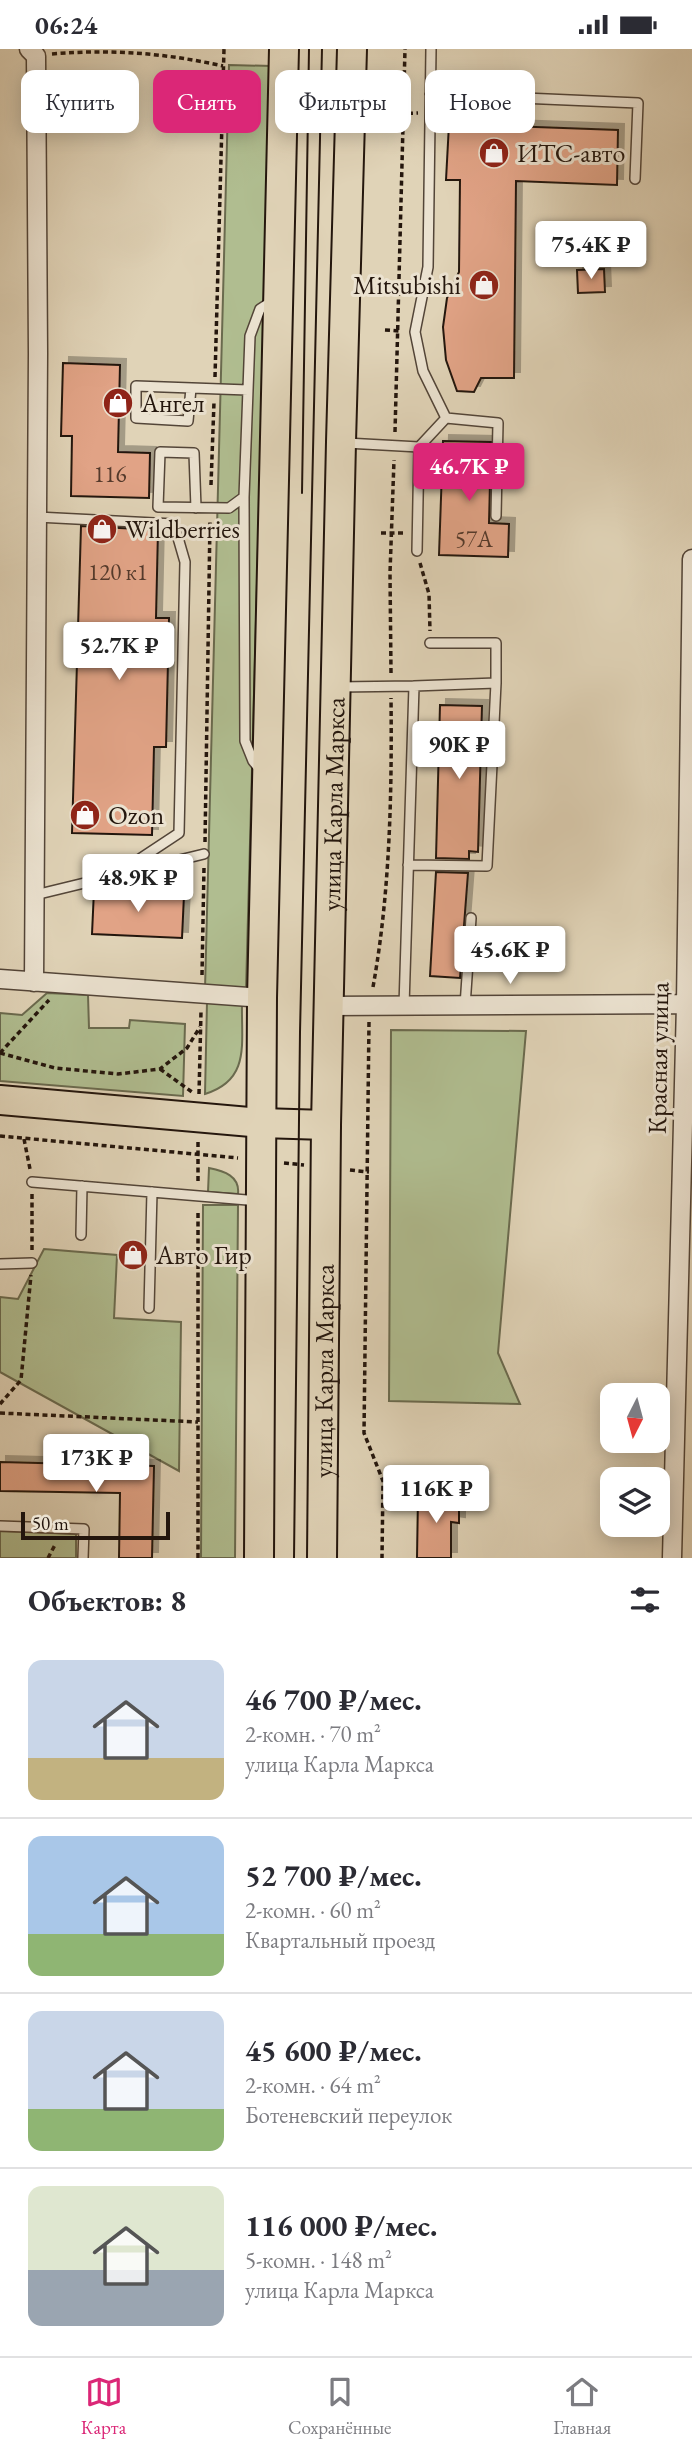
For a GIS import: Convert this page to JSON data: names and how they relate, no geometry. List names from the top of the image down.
{
  "streets": {
    "main road": ["улица Карла Маркса"],
    "street": ["Красная улица"]
  },
  "places": {
    "shop": [
      "ИТС-авто",
      "Mitsubishi",
      "Ангел",
      "Wildberries",
      "Ozon",
      "Авто Гир"
    ]
  },
  "house_numbers": ["116", "57А", "120 к1"],
  "scale_bar": "50 m",
  "north": "bottom",
  "page": {
    "status": "06:24",
    "chip": [
      "Купить",
      "Снять",
      "Фильтры",
      "Новое"
    ],
    "price": [
      "75.4K ₽",
      "46.7K ₽",
      "52.7K ₽",
      "90K ₽",
      "48.9K ₽",
      "45.6K ₽",
      "173K ₽",
      "116K ₽"
    ],
    "scale": "50 m",
    "heading": "Объектов: 8",
    "list": [
      {
        "name": "46 700 ₽/мес.",
        "note": "2-комн. · 70 m² · улица Карла Маркса"
      },
      {
        "name": "52 700 ₽/мес.",
        "note": "2-комн. · 60 m² · Квартальный проезд"
      },
      {
        "name": "45 600 ₽/мес.",
        "note": "2-комн. · 64 m² · Ботеневский переулок"
      },
      {
        "name": "116 000 ₽/мес.",
        "note": "5-комн. · 148 m² · улица Карла Маркса"
      }
    ],
    "tabs": ["Карта", "Сохранённые", "Главная"]
  }
}
